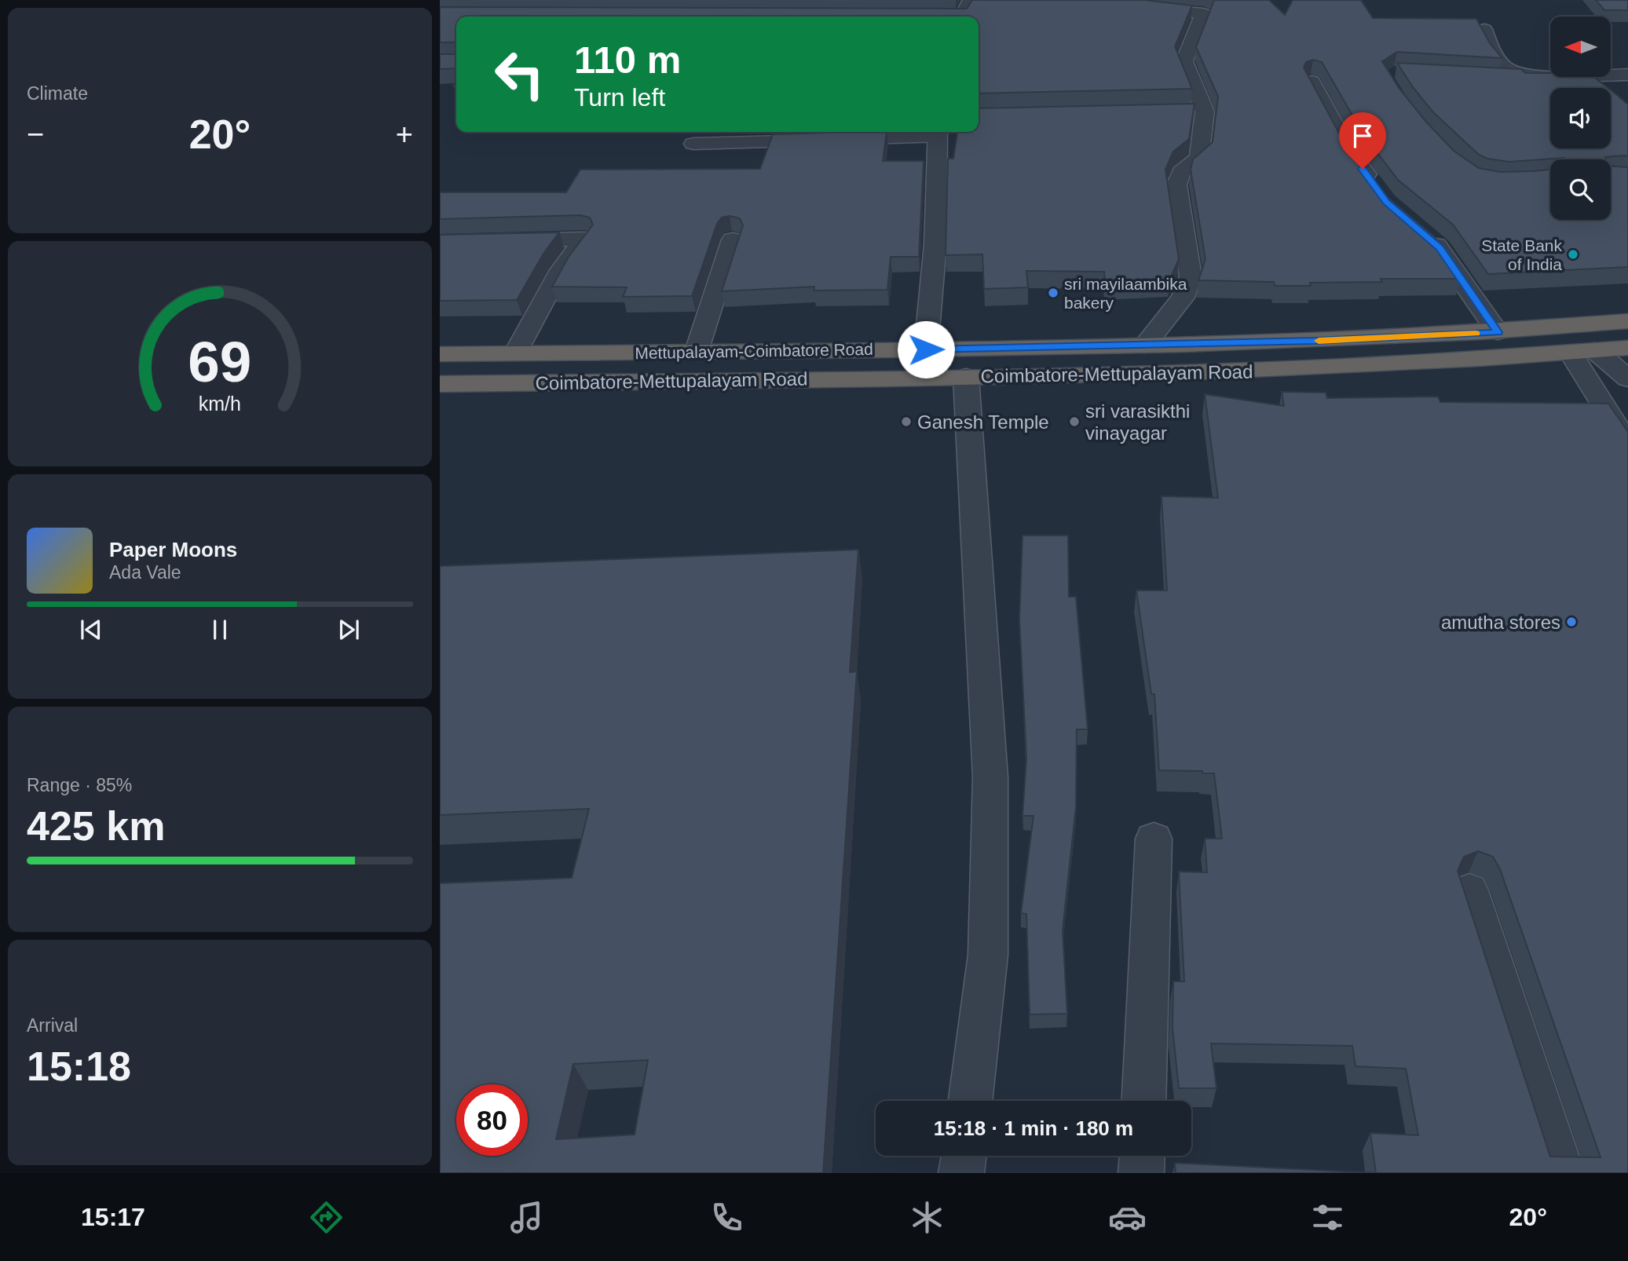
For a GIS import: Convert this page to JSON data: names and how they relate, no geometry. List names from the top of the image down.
{
  "streets": {
    "highway": ["Mettupalayam-Coimbatore Road", "Coimbatore-Mettupalayam Road"]
  },
  "places": [
    "State Bank of India",
    "sri mayilaambika bakery",
    "Ganesh Temple",
    "sri varasikthi vinayagar",
    "amutha stores"
  ],
  "north": "left",
  "page": {
    "tile": [
      "Climate",
      ["Range · 85%", "425 km"],
      ["Arrival", "15:18"]
    ],
    "turn": ["110 m", "Turn left"],
    "heat": ["−", "20°", "+"],
    "song": ["Paper Moons", "Ada Vale"],
    "limit": "80",
    "trip": "15:18 · 1 min · 180 m",
    "tabs": ["15:17", "20°"],
    "gauge": ["69", "km/h"]
  }
}
